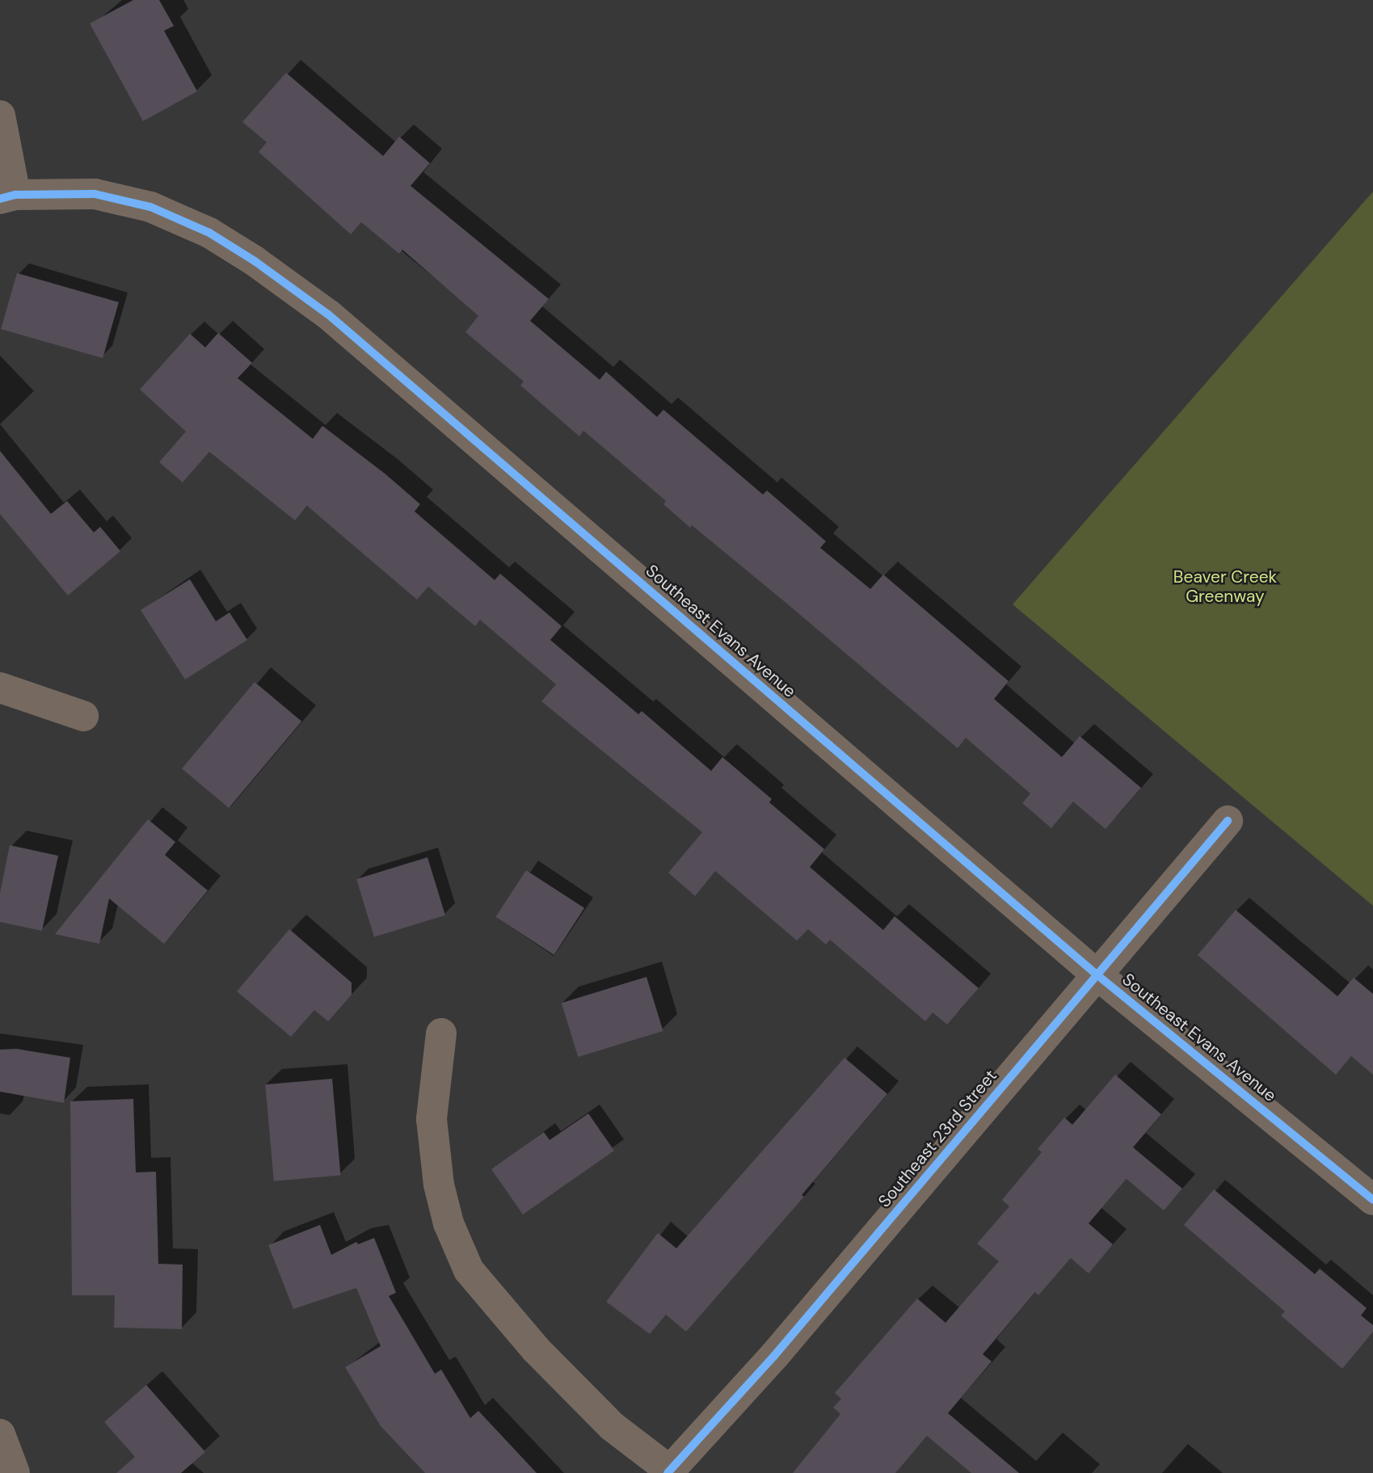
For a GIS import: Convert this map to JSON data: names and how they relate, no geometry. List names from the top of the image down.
{
  "streets": {
    "street": ["Southeast Evans Avenue", "Southeast 23rd Street"]
  },
  "crossings": [
    ["Southeast Evans Avenue", "Southeast 23rd Street"]
  ],
  "parks": ["Beaver Creek Greenway"]
}
